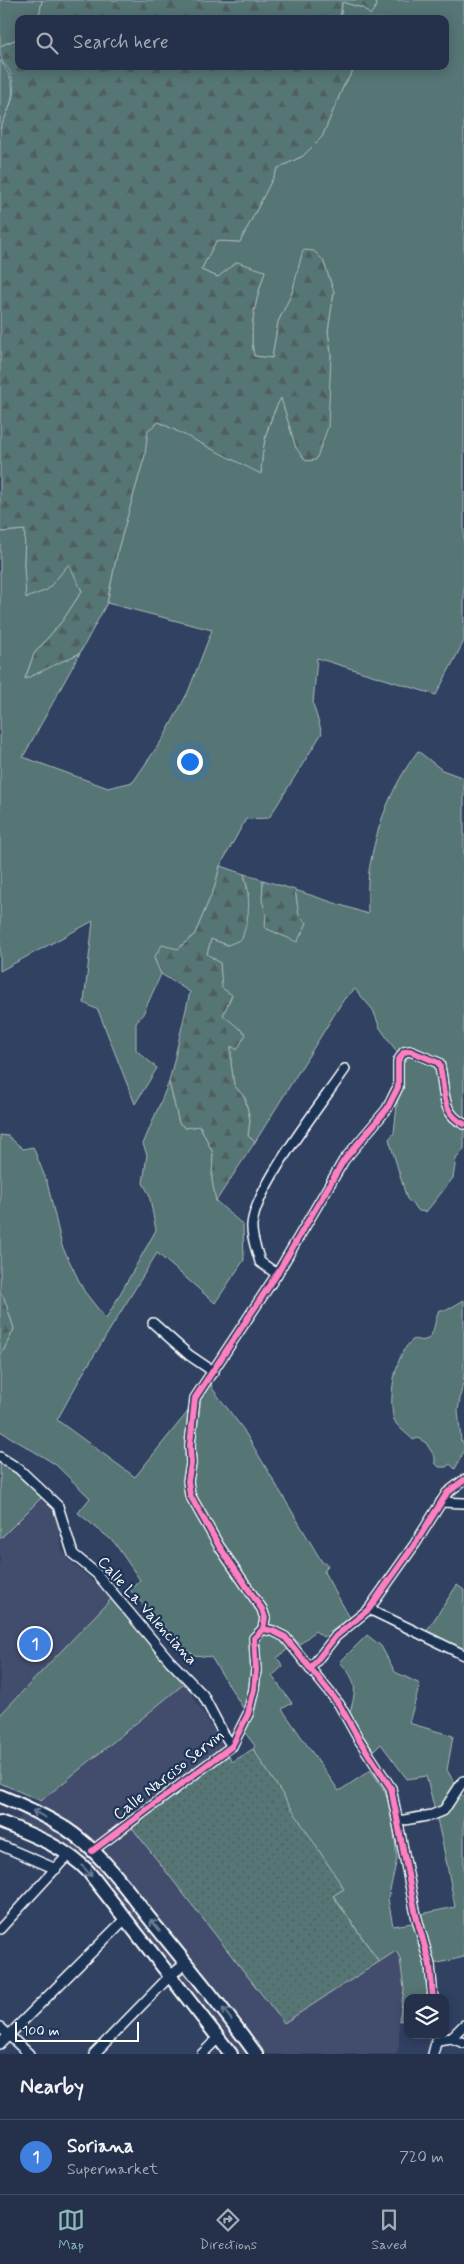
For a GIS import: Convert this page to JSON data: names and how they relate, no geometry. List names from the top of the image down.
{
  "streets": {
    "street": ["Calle La Valenciana", "Calle Narciso Servin"]
  },
  "crossings": [
    ["Calle La Valenciana", "Calle Narciso Servin"]
  ],
  "scale_bar": "100 m",
  "page": {
    "search": "Search here",
    "pins": "1",
    "scale": "100 m",
    "heading": "Nearby",
    "list": [
      {
        "mark": "1",
        "name": "Soriana",
        "note": "Supermarket",
        "value": "720 m"
      }
    ],
    "nav": ["Map", "Directions", "Saved"]
  }
}
